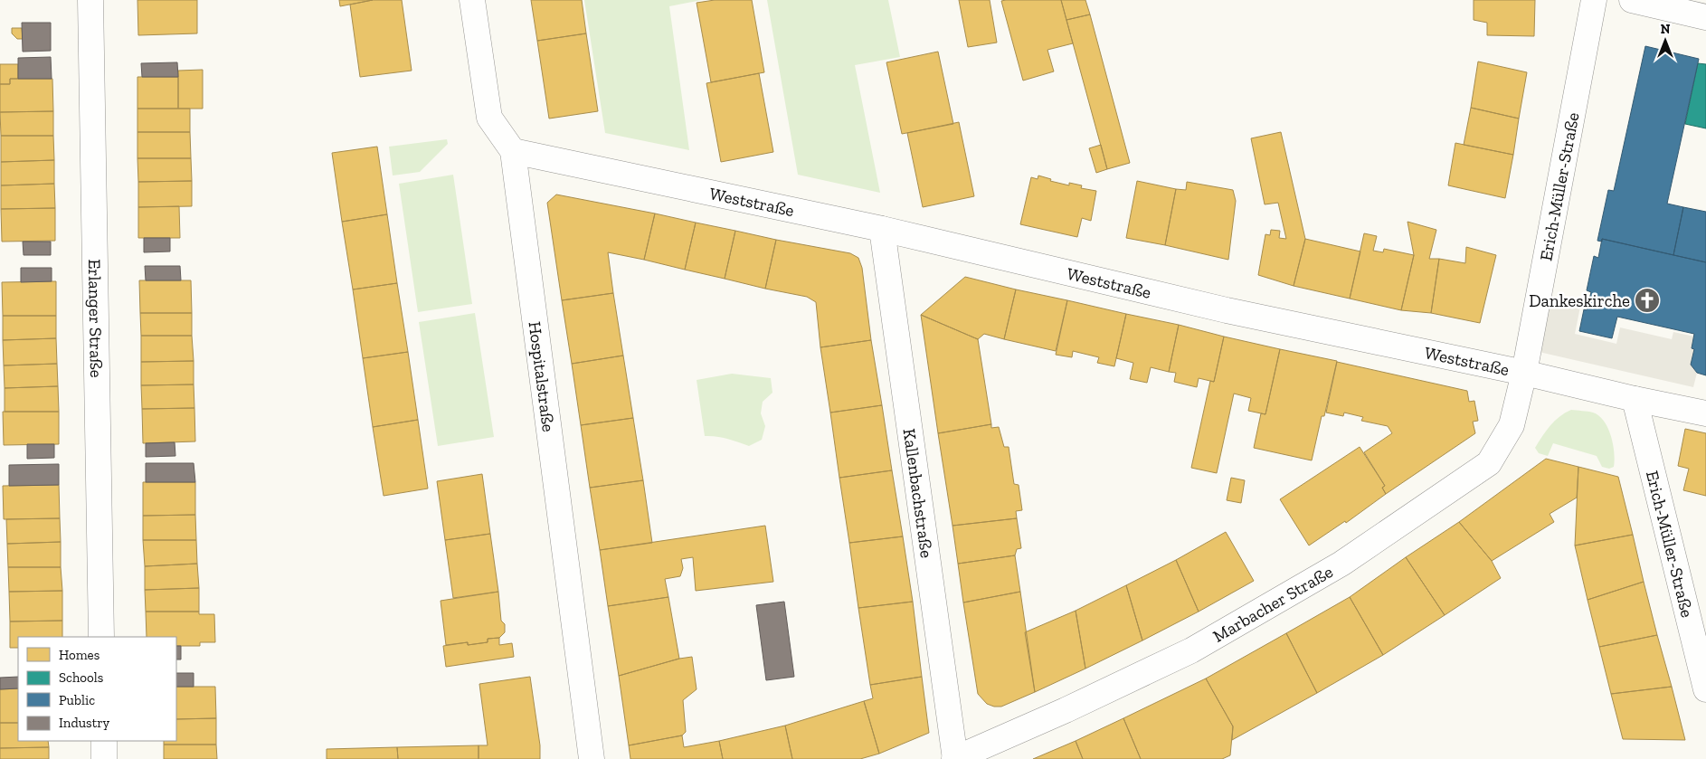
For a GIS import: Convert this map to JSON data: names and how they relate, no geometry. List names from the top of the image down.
{
  "streets": {
    "street": [
      "Erich-Müller-Straße",
      "Weststraße",
      "Erlanger Straße",
      "Hospitalstraße",
      "Kallenbachstraße",
      "Marbacher Straße"
    ]
  },
  "crossings": [
    ["Erich-Müller-Straße", "Weststraße"],
    ["Erich-Müller-Straße", "Marbacher Straße"],
    ["Weststraße", "Hospitalstraße"],
    ["Weststraße", "Kallenbachstraße"],
    ["Weststraße", "Marbacher Straße"],
    ["Kallenbachstraße", "Marbacher Straße"]
  ],
  "places": {
    "church": ["Dankeskirche"]
  },
  "legend": [
    "Homes",
    "Schools",
    "Public",
    "Industry"
  ],
  "north": "top"
}
